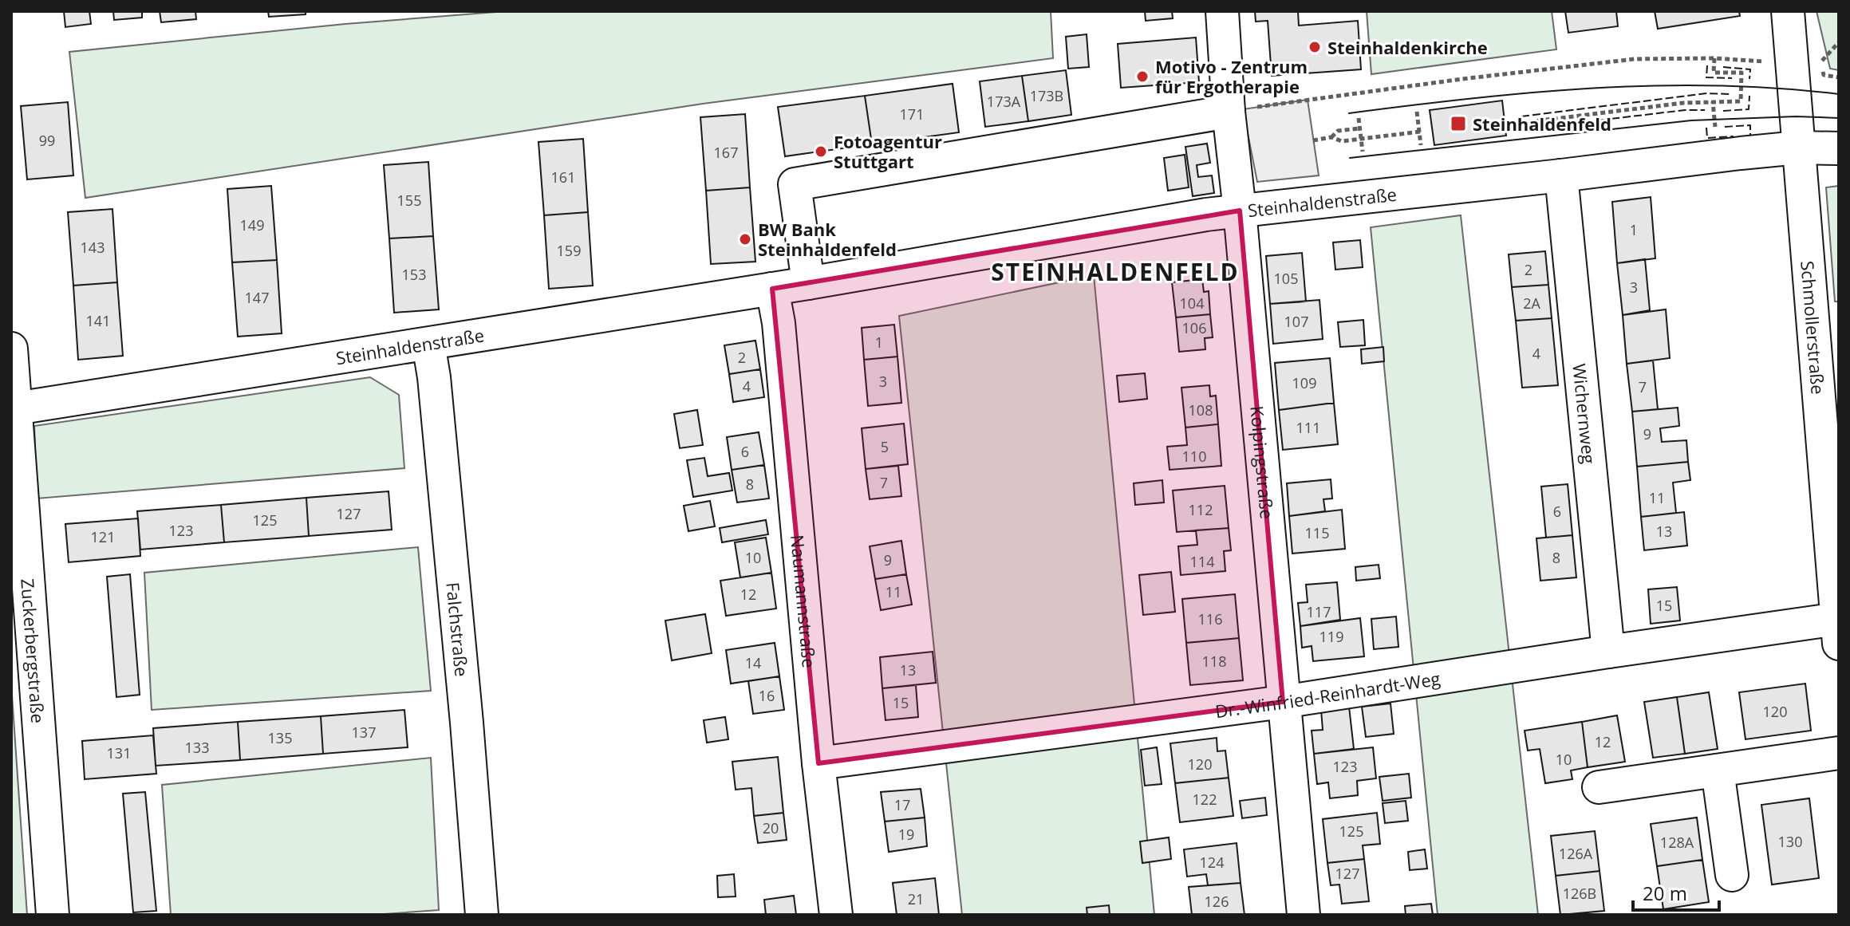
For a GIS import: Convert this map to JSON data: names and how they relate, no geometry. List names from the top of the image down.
{
  "streets": {
    "street": [
      "Steinhaldenstraße",
      "Schmollerstraße",
      "Wichernweg",
      "Kolpingstraße",
      "Naumannstraße",
      "Falchstraße",
      "Zuckerbergstraße",
      "Dr.-Winfried-Reinhardt-Weg"
    ]
  },
  "crossings": [
    ["Steinhaldenstraße", "Schmollerstraße"],
    ["Steinhaldenstraße", "Wichernweg"],
    ["Steinhaldenstraße", "Kolpingstraße"],
    ["Steinhaldenstraße", "Naumannstraße"],
    ["Steinhaldenstraße", "Falchstraße"],
    ["Steinhaldenstraße", "Zuckerbergstraße"],
    ["Schmollerstraße", "Dr.-Winfried-Reinhardt-Weg"],
    ["Wichernweg", "Dr.-Winfried-Reinhardt-Weg"],
    ["Kolpingstraße", "Dr.-Winfried-Reinhardt-Weg"],
    ["Naumannstraße", "Dr.-Winfried-Reinhardt-Weg"]
  ],
  "districts": ["STEINHALDENFELD"],
  "places": {
    "other": [
      "Steinhaldenkirche",
      "Motivo - Zentrum für Ergotherapie",
      "Fotoagentur Stuttgart",
      "BW Bank Steinhaldenfeld"
    ],
    "transit": ["Steinhaldenfeld"]
  },
  "house_numbers": [
    "173B",
    "173A",
    "171",
    "99",
    "167",
    "161",
    "155",
    "149",
    "1",
    "143",
    "159",
    "2",
    "153",
    "105",
    "3",
    "147",
    "104",
    "2A",
    "141",
    "107",
    "106",
    "1",
    "4",
    "2",
    "3",
    "109",
    "4",
    "7",
    "108",
    "111",
    "9",
    "5",
    "6",
    "110",
    "7",
    "8",
    "11",
    "112",
    "6",
    "127",
    "125",
    "123",
    "13",
    "115",
    "121",
    "10",
    "8",
    "9",
    "114",
    "11",
    "12",
    "15",
    "117",
    "116",
    "119",
    "118",
    "14",
    "13",
    "16",
    "15",
    "120",
    "137",
    "135",
    "12",
    "133",
    "131",
    "10",
    "120",
    "123",
    "122",
    "17",
    "20",
    "125",
    "19",
    "130",
    "128A",
    "126A",
    "124",
    "127",
    "126B",
    "21",
    "126"
  ],
  "scale_bar": "20 m"
}
